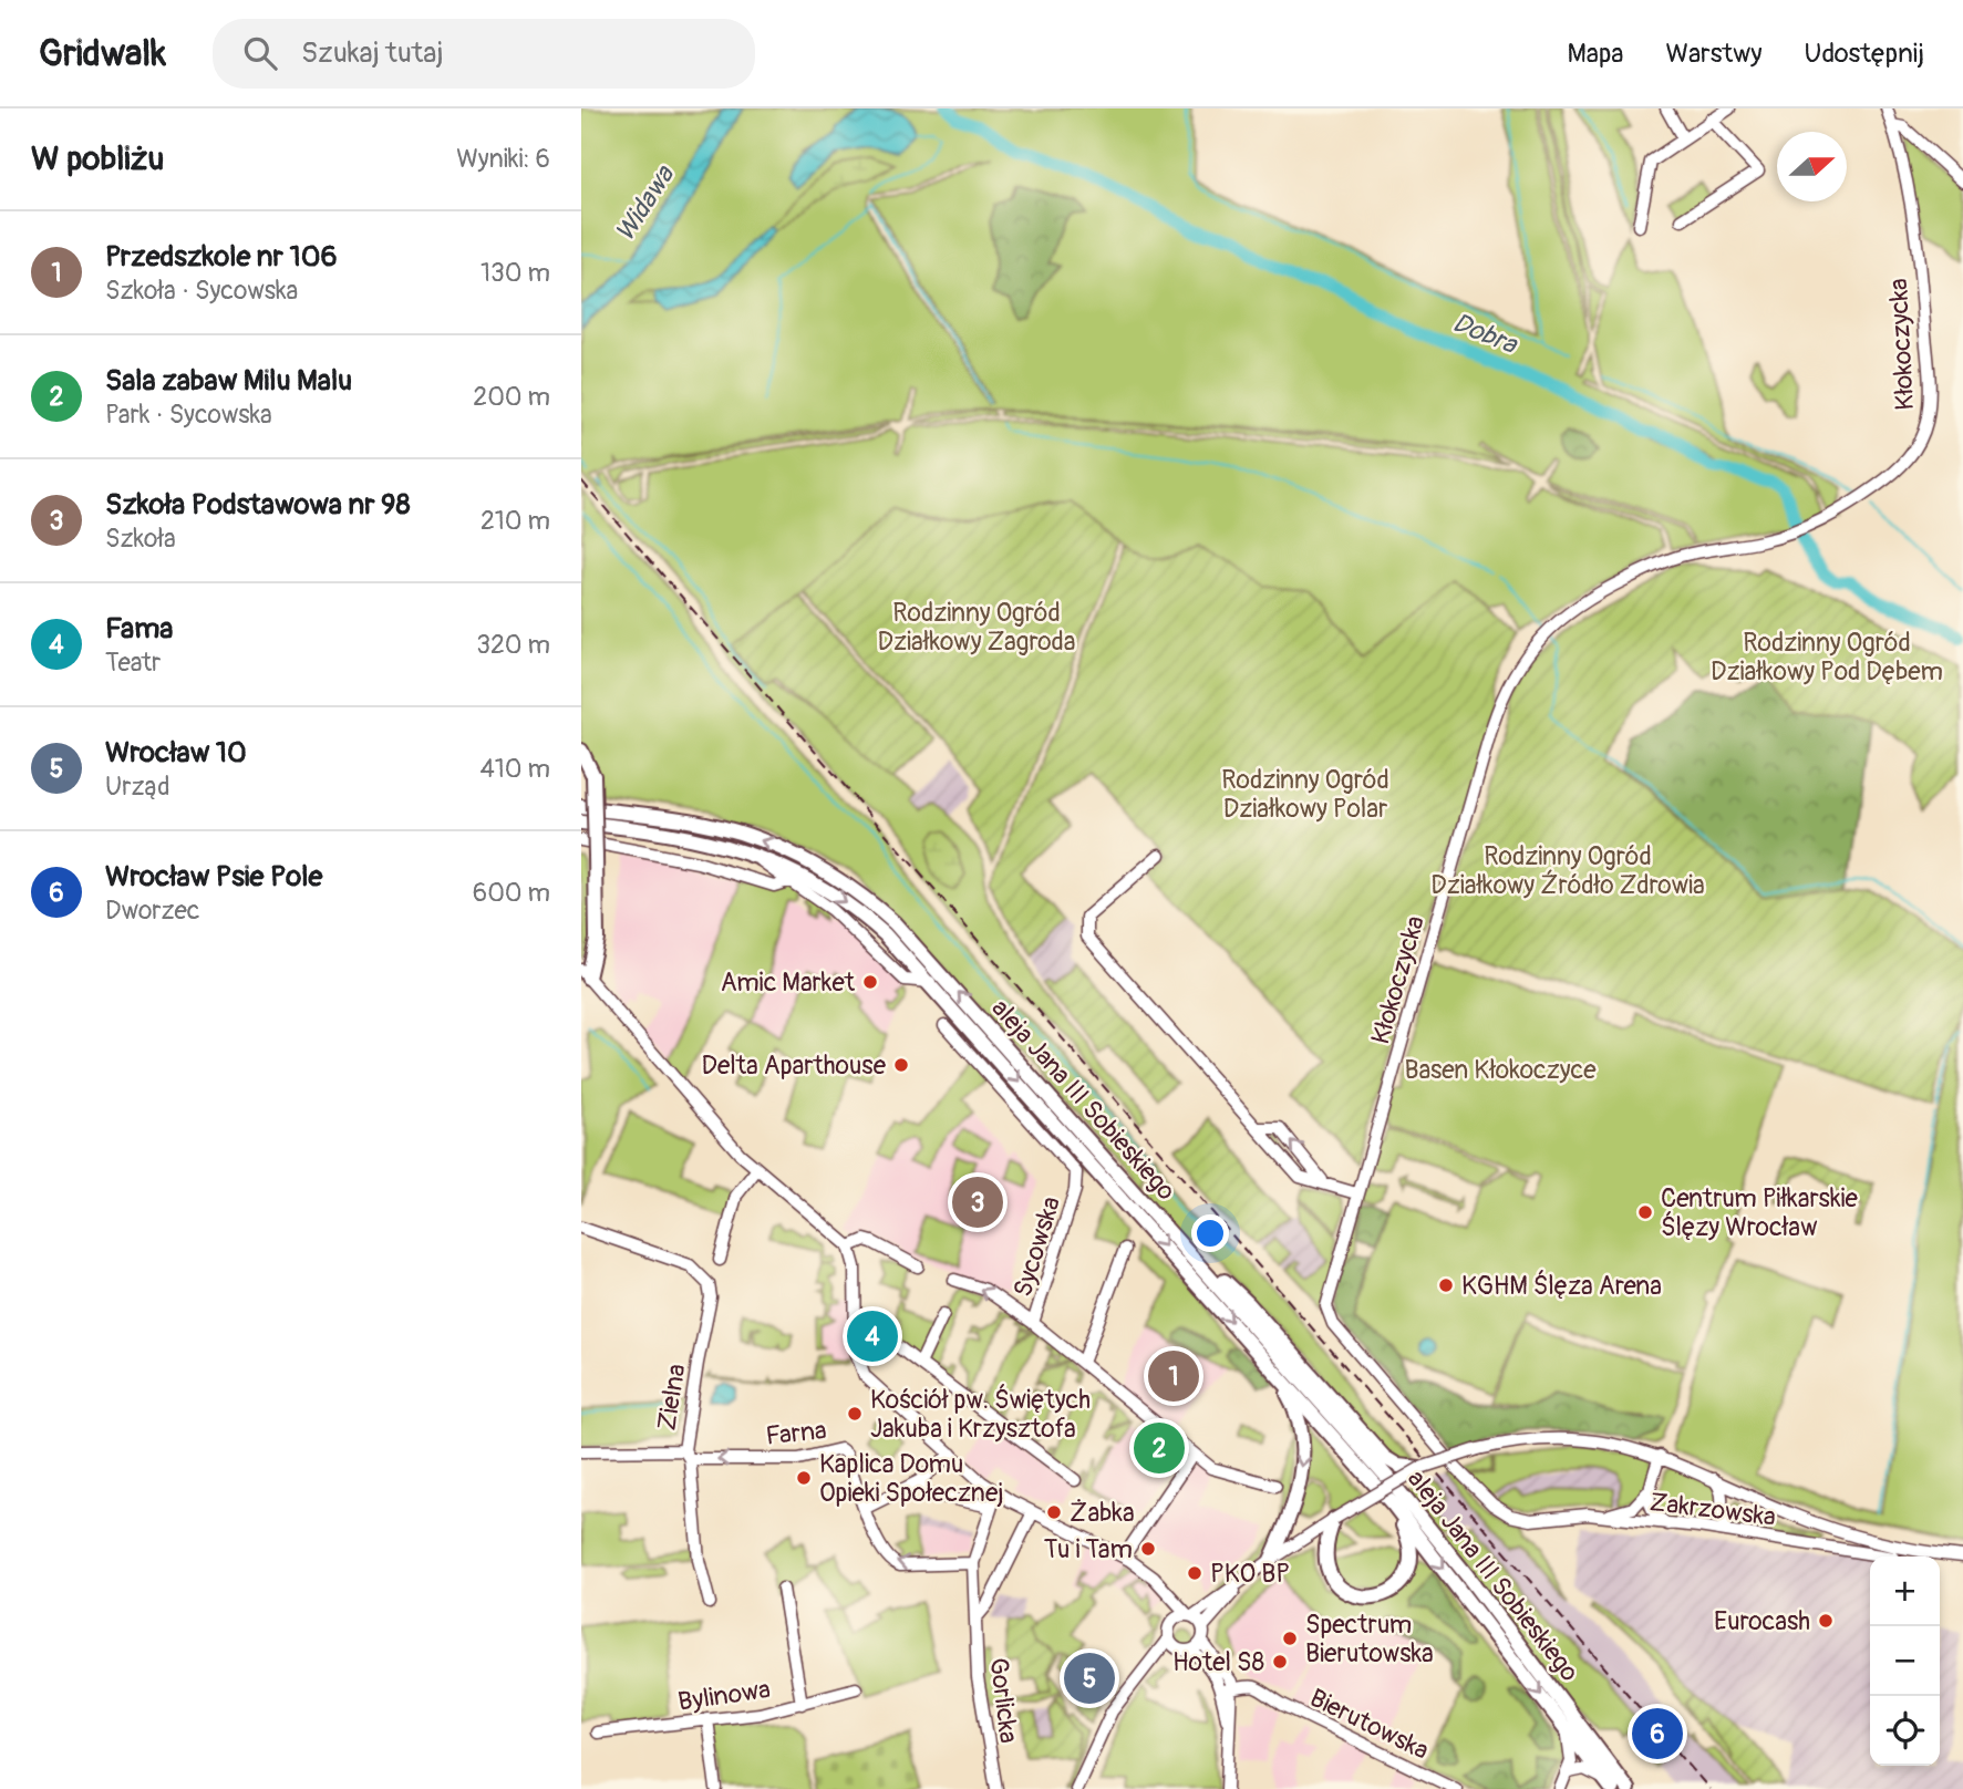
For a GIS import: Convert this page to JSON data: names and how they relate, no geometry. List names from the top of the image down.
{
  "streets": {
    "main road": ["aleja Jana III Sobieskiego"],
    "street": [
      "Kłokoczycka",
      "Sycowska",
      "Zielna",
      "Farna",
      "Zakrzowska",
      "Bylinowa",
      "Gorlicka",
      "Bierutowska"
    ]
  },
  "crossings": [
    ["Kłokoczycka", "Zakrzowska"],
    ["Zielna", "Farna"]
  ],
  "one_way": ["Farna"],
  "water": ["Widawa", "Dobra"],
  "parks": [
    "Rodzinny Ogród Działkowy Zagroda",
    "Rodzinny Ogród Działkowy Pod Dębem",
    "Rodzinny Ogród Działkowy Polar",
    "Rodzinny Ogród Działkowy Źródło Zdrowia",
    "Basen Kłokoczyce"
  ],
  "places": [
    "Amic Market",
    "Delta Aparthouse",
    "Centrum Piłkarskie Ślęzy Wrocław",
    "KGHM Ślęza Arena",
    "Kościół pw. Świętych Jakuba i Krzysztofa",
    "Kaplica Domu Opieki Społecznej",
    "Żabka",
    "Tu i Tam",
    "PKO BP",
    "Eurocash",
    "Spectrum Bierutowska",
    "Hotel S8"
  ],
  "north": "right",
  "page": {
    "header": "Gridwalk",
    "search": "Szukaj tutaj",
    "nav": ["Mapa", "Warstwy", "Udostępnij"],
    "heading": ["W pobliżu", "Wyniki: 6"],
    "list": [
      {
        "mark": "1",
        "name": "Przedszkole nr 106",
        "note": "Szkoła · Sycowska",
        "value": "130 m"
      },
      {
        "mark": "2",
        "name": "Sala zabaw Milu Malu",
        "note": "Park · Sycowska",
        "value": "200 m"
      },
      {
        "mark": "3",
        "name": "Szkoła Podstawowa nr 98",
        "note": "Szkoła",
        "value": "210 m"
      },
      {
        "mark": "4",
        "name": "Fama",
        "note": "Teatr",
        "value": "320 m"
      },
      {
        "mark": "5",
        "name": "Wrocław 10",
        "note": "Urząd",
        "value": "410 m"
      },
      {
        "mark": "6",
        "name": "Wrocław Psie Pole",
        "note": "Dworzec",
        "value": "600 m"
      }
    ],
    "pins": [
      "3",
      "4",
      "1",
      "2",
      "5",
      "6"
    ],
    "map_buttons": ["+", "−"]
  }
}
